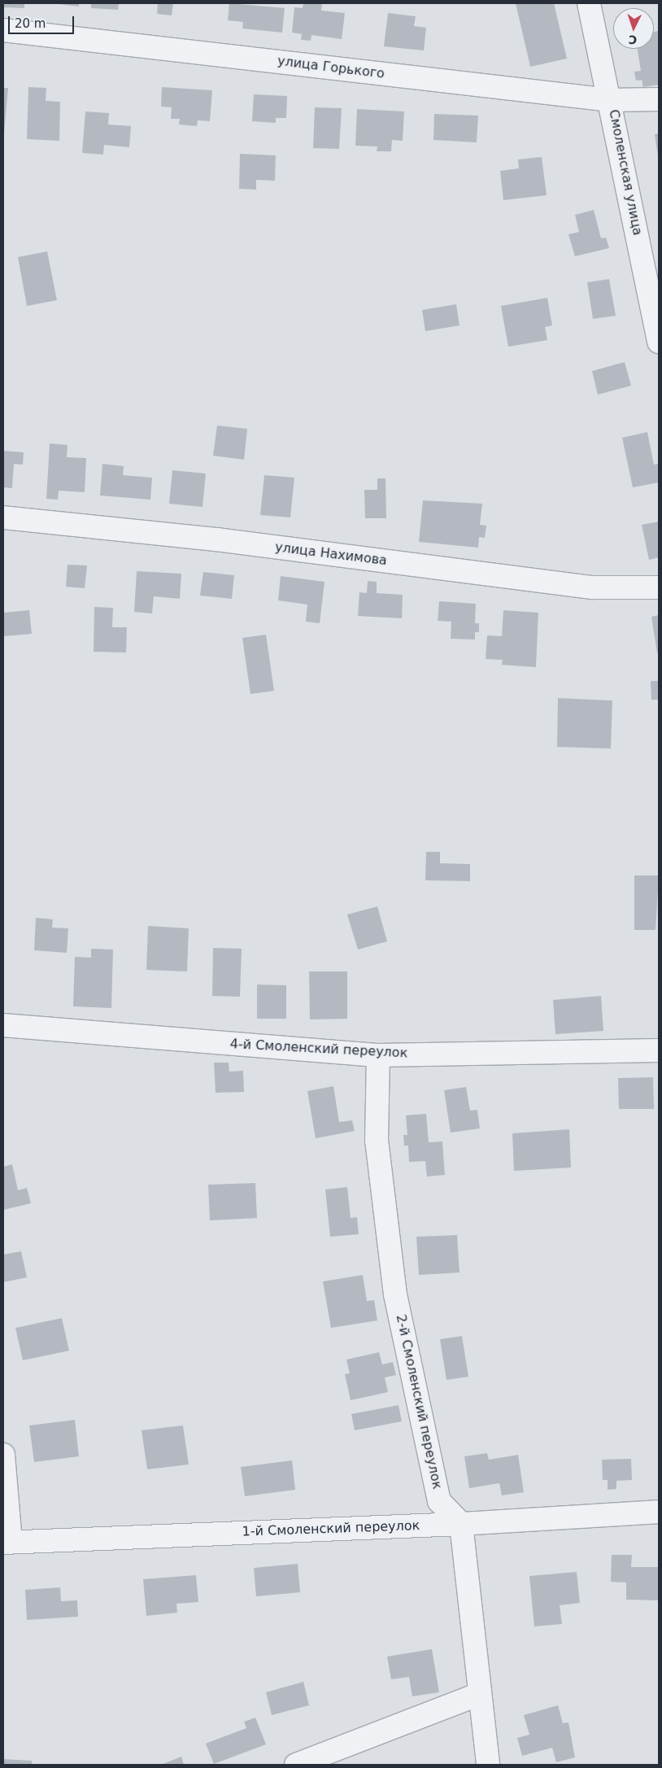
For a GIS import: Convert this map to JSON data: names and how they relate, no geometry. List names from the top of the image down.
{
  "streets": {
    "street": [
      "улица Горького",
      "Смоленская улица",
      "улица Нахимова",
      "4-й Смоленский переулок",
      "2-й Смоленский переулок",
      "1-й Смоленский переулок"
    ]
  },
  "crossings": [
    ["улица Горького", "Смоленская улица"],
    ["4-й Смоленский переулок", "2-й Смоленский переулок"],
    ["2-й Смоленский переулок", "1-й Смоленский переулок"]
  ],
  "scale_bar": "20 m",
  "north": "bottom"
}
